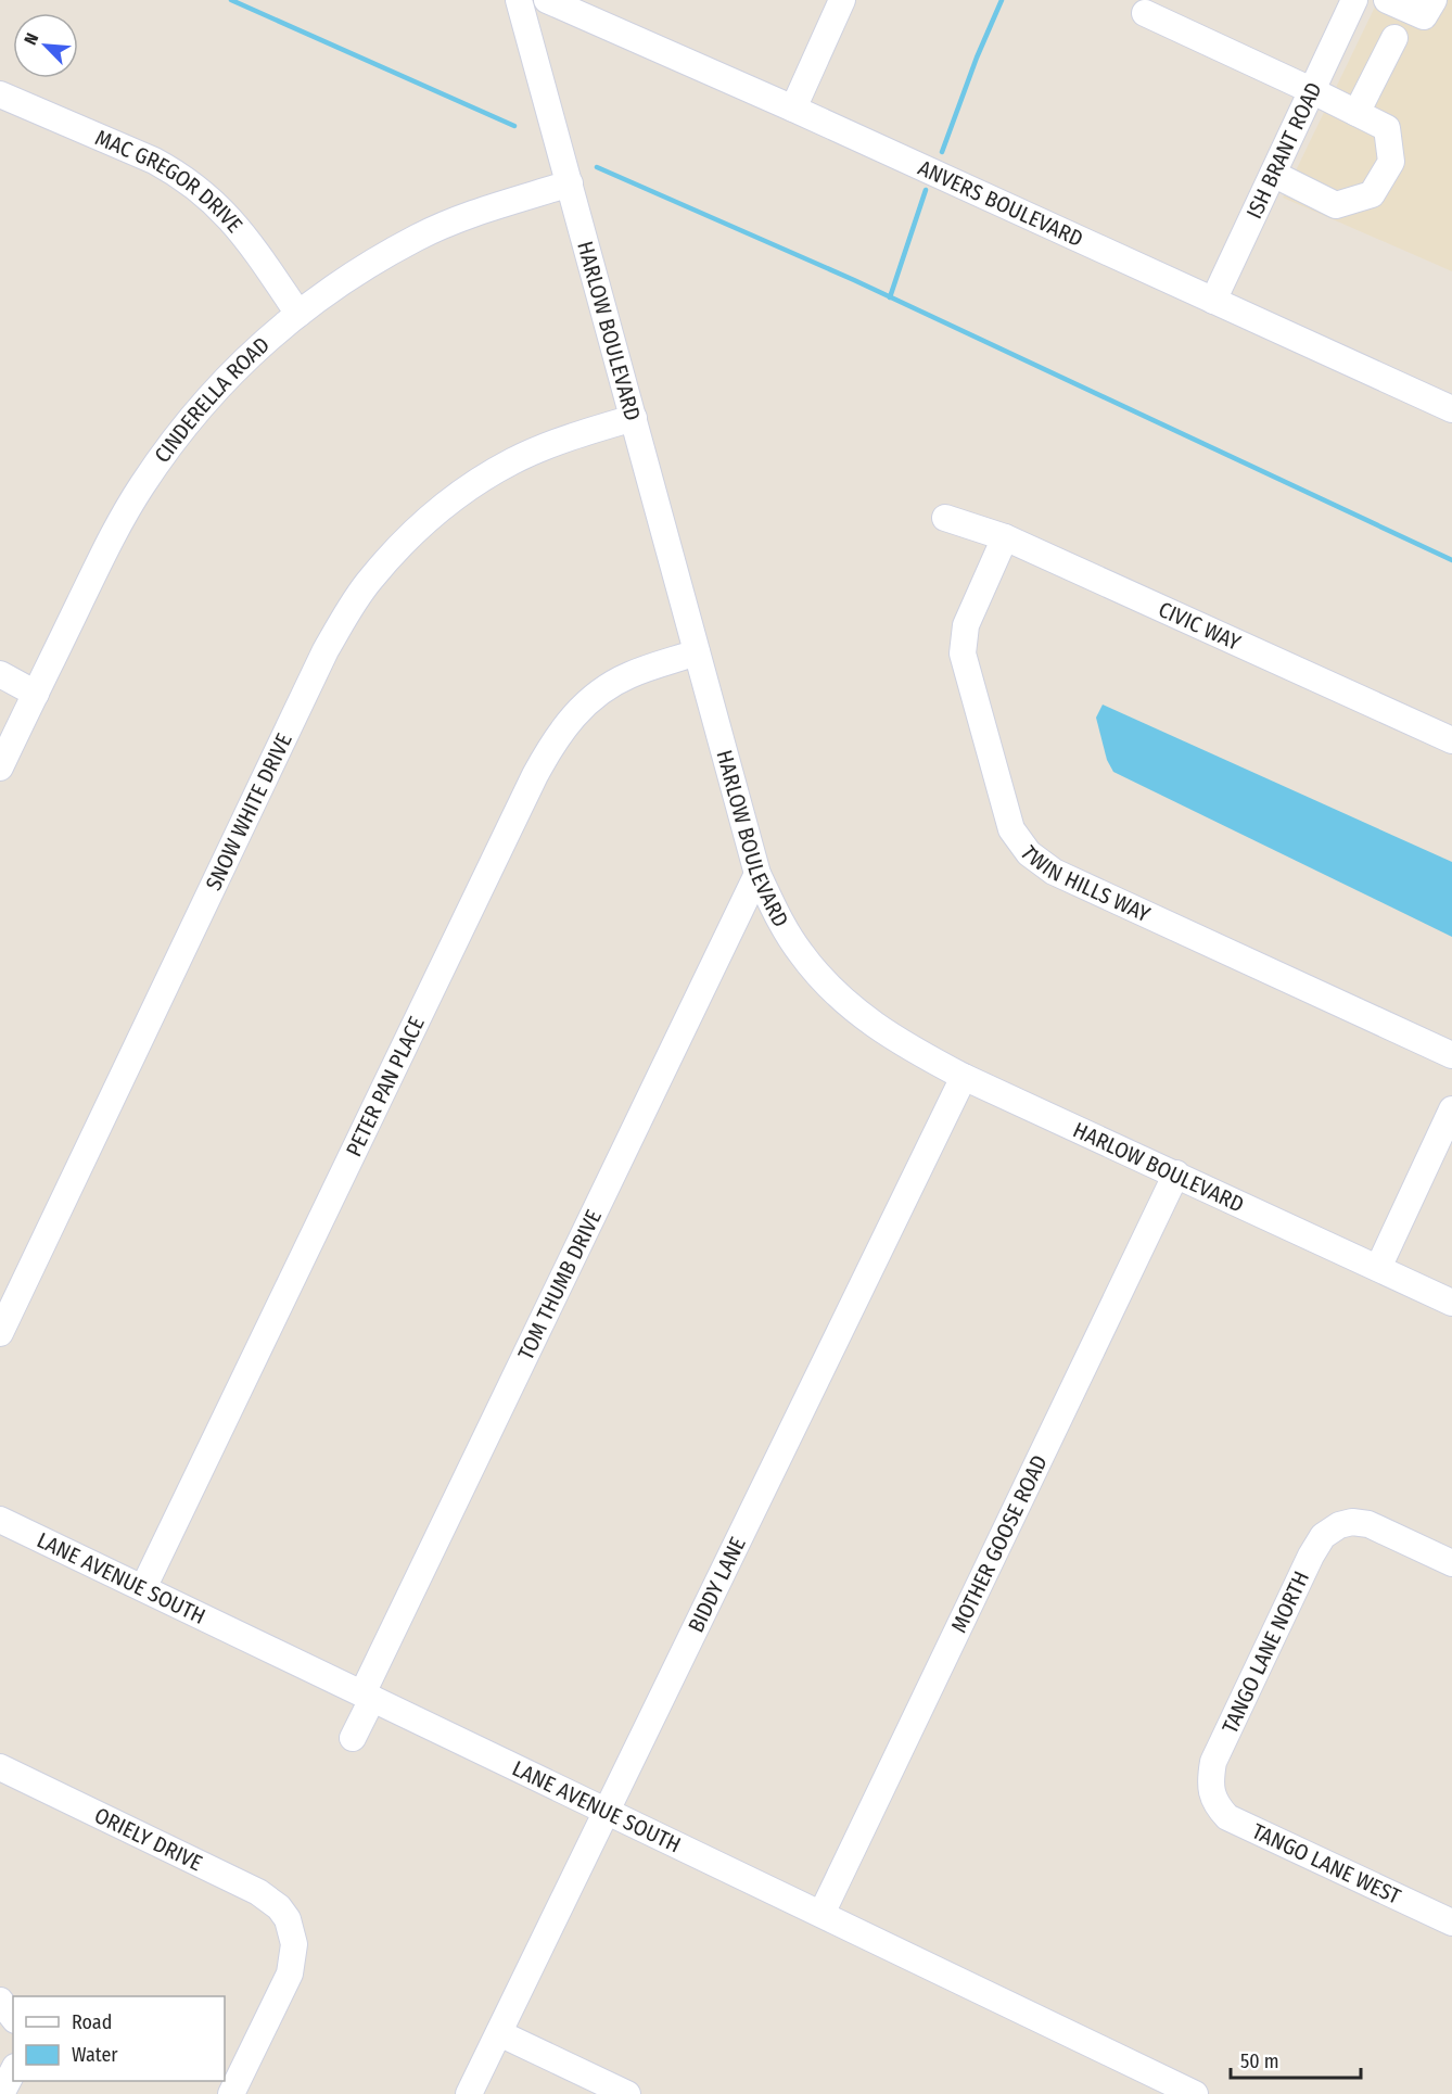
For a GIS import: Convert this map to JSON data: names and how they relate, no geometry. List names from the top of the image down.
{
  "streets": {
    "street": [
      "ISH BRANT ROAD",
      "MAC GREGOR DRIVE",
      "ANVERS BOULEVARD",
      "HARLOW BOULEVARD",
      "CINDERELLA ROAD",
      "CIVIC WAY",
      "SNOW WHITE DRIVE",
      "TWIN HILLS WAY",
      "PETER PAN PLACE",
      "TOM THUMB DRIVE",
      "MOTHER GOOSE ROAD",
      "LANE AVENUE SOUTH",
      "BIDDY LANE",
      "TANGO LANE NORTH",
      "ORIELY DRIVE",
      "TANGO LANE WEST"
    ]
  },
  "crossings": [
    ["ISH BRANT ROAD", "ANVERS BOULEVARD"],
    ["MAC GREGOR DRIVE", "CINDERELLA ROAD"],
    ["HARLOW BOULEVARD", "CINDERELLA ROAD"],
    ["HARLOW BOULEVARD", "SNOW WHITE DRIVE"],
    ["HARLOW BOULEVARD", "PETER PAN PLACE"],
    ["HARLOW BOULEVARD", "TOM THUMB DRIVE"],
    ["HARLOW BOULEVARD", "MOTHER GOOSE ROAD"],
    ["HARLOW BOULEVARD", "BIDDY LANE"],
    ["CIVIC WAY", "TWIN HILLS WAY"],
    ["PETER PAN PLACE", "LANE AVENUE SOUTH"],
    ["TOM THUMB DRIVE", "LANE AVENUE SOUTH"],
    ["MOTHER GOOSE ROAD", "LANE AVENUE SOUTH"],
    ["LANE AVENUE SOUTH", "BIDDY LANE"],
    ["TANGO LANE NORTH", "TANGO LANE WEST"]
  ],
  "legend": ["Road", "Water"],
  "scale_bar": "50 m",
  "north": "top left"
}
